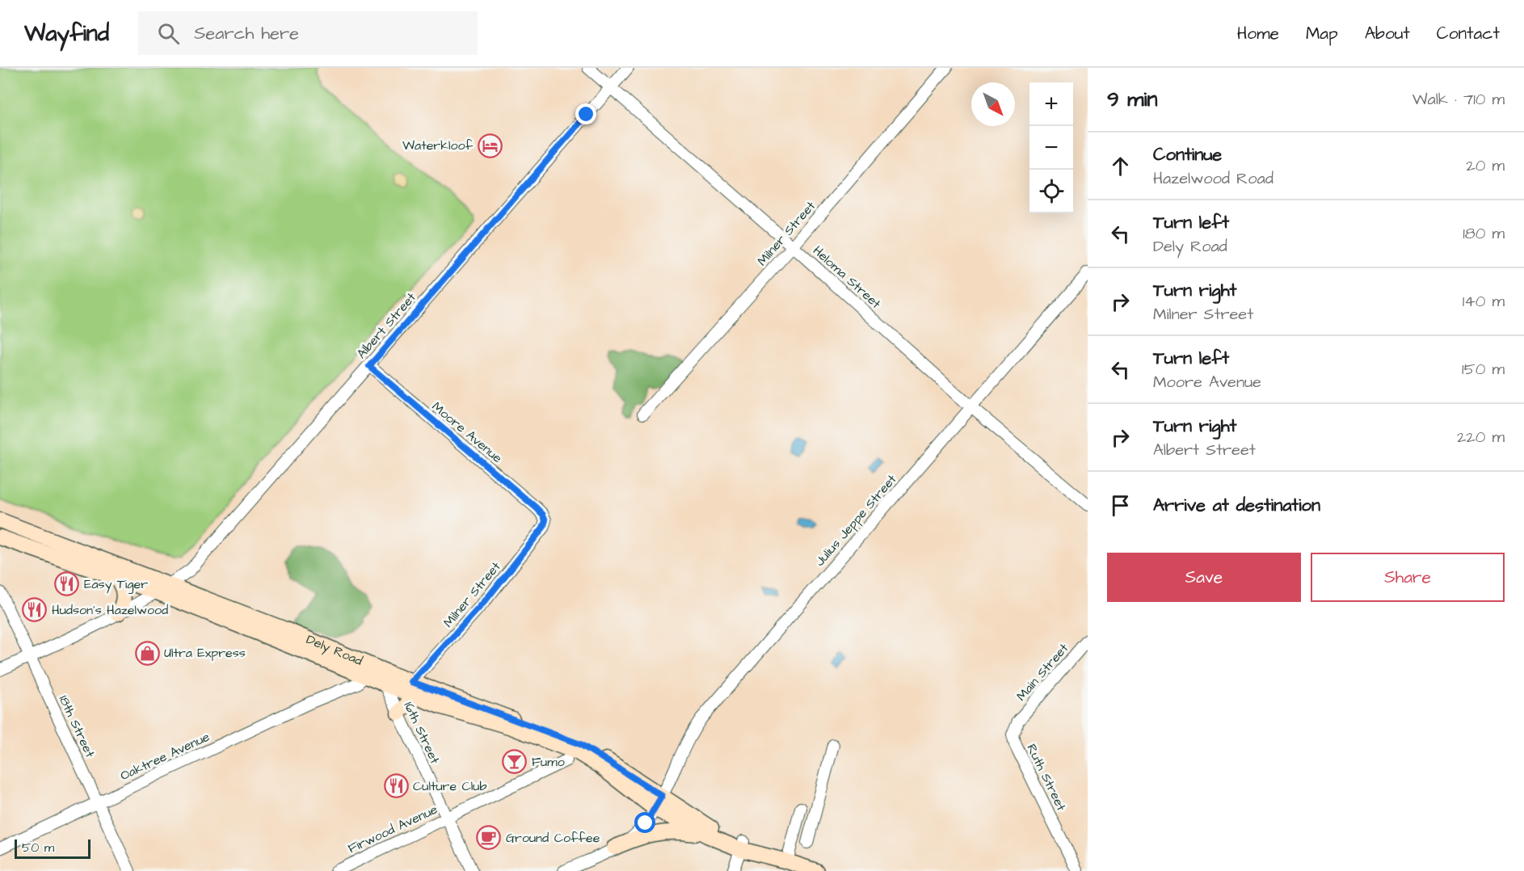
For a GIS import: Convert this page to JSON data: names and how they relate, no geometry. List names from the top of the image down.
{
  "streets": {
    "main road": ["Dely Road"],
    "street": [
      "Milner Street",
      "Heloma Street",
      "Albert Street",
      "Moore Avenue",
      "Julius Jeppe Street",
      "Main Street",
      "18th Street",
      "16th Street",
      "Oaktree Avenue",
      "Ruth Street",
      "Firwood Avenue"
    ]
  },
  "crossings": [
    ["Milner Street", "Heloma Street"],
    ["Milner Street", "Moore Avenue"],
    ["Milner Street", "Dely Road"],
    ["Heloma Street", "Albert Street"],
    ["Heloma Street", "Julius Jeppe Street"],
    ["Albert Street", "Moore Avenue"],
    ["Albert Street", "Dely Road"],
    ["Albert Street", "18th Street"],
    ["Julius Jeppe Street", "Dely Road"],
    ["Dely Road", "16th Street"],
    ["Dely Road", "Oaktree Avenue"],
    ["Main Street", "Ruth Street"],
    ["18th Street", "Oaktree Avenue"],
    ["16th Street", "Firwood Avenue"]
  ],
  "places": {
    "hotel": ["Waterkloof"],
    "restaurant": ["Easy Tiger", "Hudson's Hazelwood", "Culture Club"],
    "shop": ["Ultra Express"],
    "bar": ["Fumo"],
    "cafe": ["Ground Coffee"]
  },
  "scale_bar": "50 m",
  "north": "bottom right",
  "page": {
    "header": "Wayfind",
    "search": "Search here",
    "nav": [
      "Home",
      "Map",
      "About",
      "Contact"
    ],
    "heading": ["9 min", "Walk · 710 m"],
    "map_buttons": ["+", "−"],
    "list": [
      ["Continue", "Hazelwood Road", "20 m"],
      ["Turn left", "Dely Road", "180 m"],
      ["Turn right", "Milner Street", "140 m"],
      ["Turn left", "Moore Avenue", "150 m"],
      ["Turn right", "Albert Street", "220 m"],
      "Arrive at destination"
    ],
    "buttons": ["Save", "Share"],
    "scale": "50 m"
  }
}
